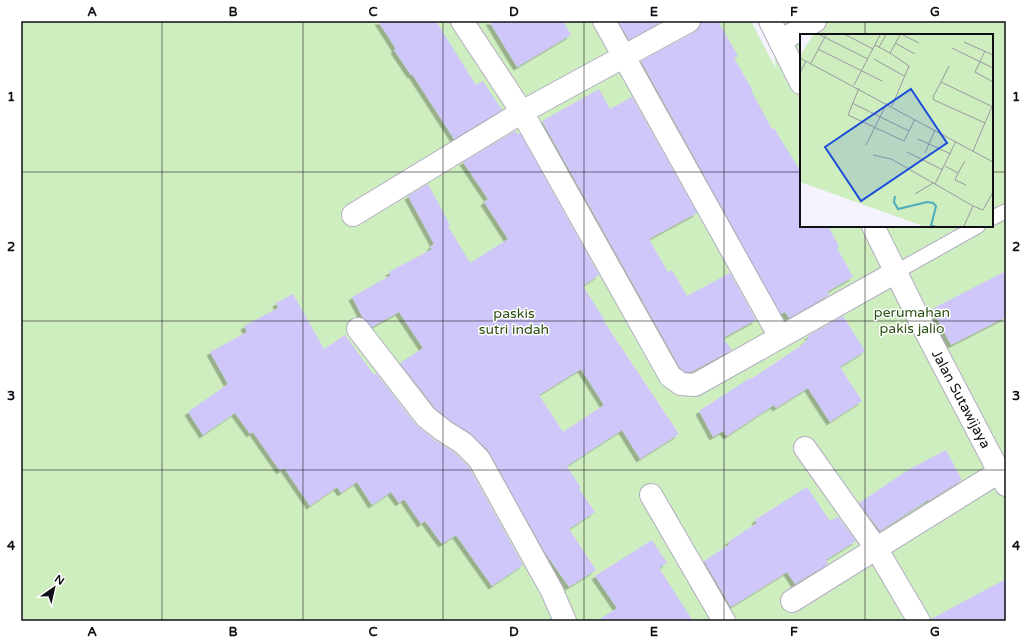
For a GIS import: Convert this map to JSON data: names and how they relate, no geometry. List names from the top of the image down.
{
  "streets": {
    "street": ["Jalan Sutawijaya"]
  },
  "parks": ["perumahan pakis jalio", "paskis sutri indah"],
  "north": "top right",
  "grid": {
    "columns": [
      "A",
      "B",
      "C",
      "D",
      "E",
      "F",
      "G"
    ],
    "rows": [
      "1",
      "2",
      "3",
      "4"
    ]
  }
}
